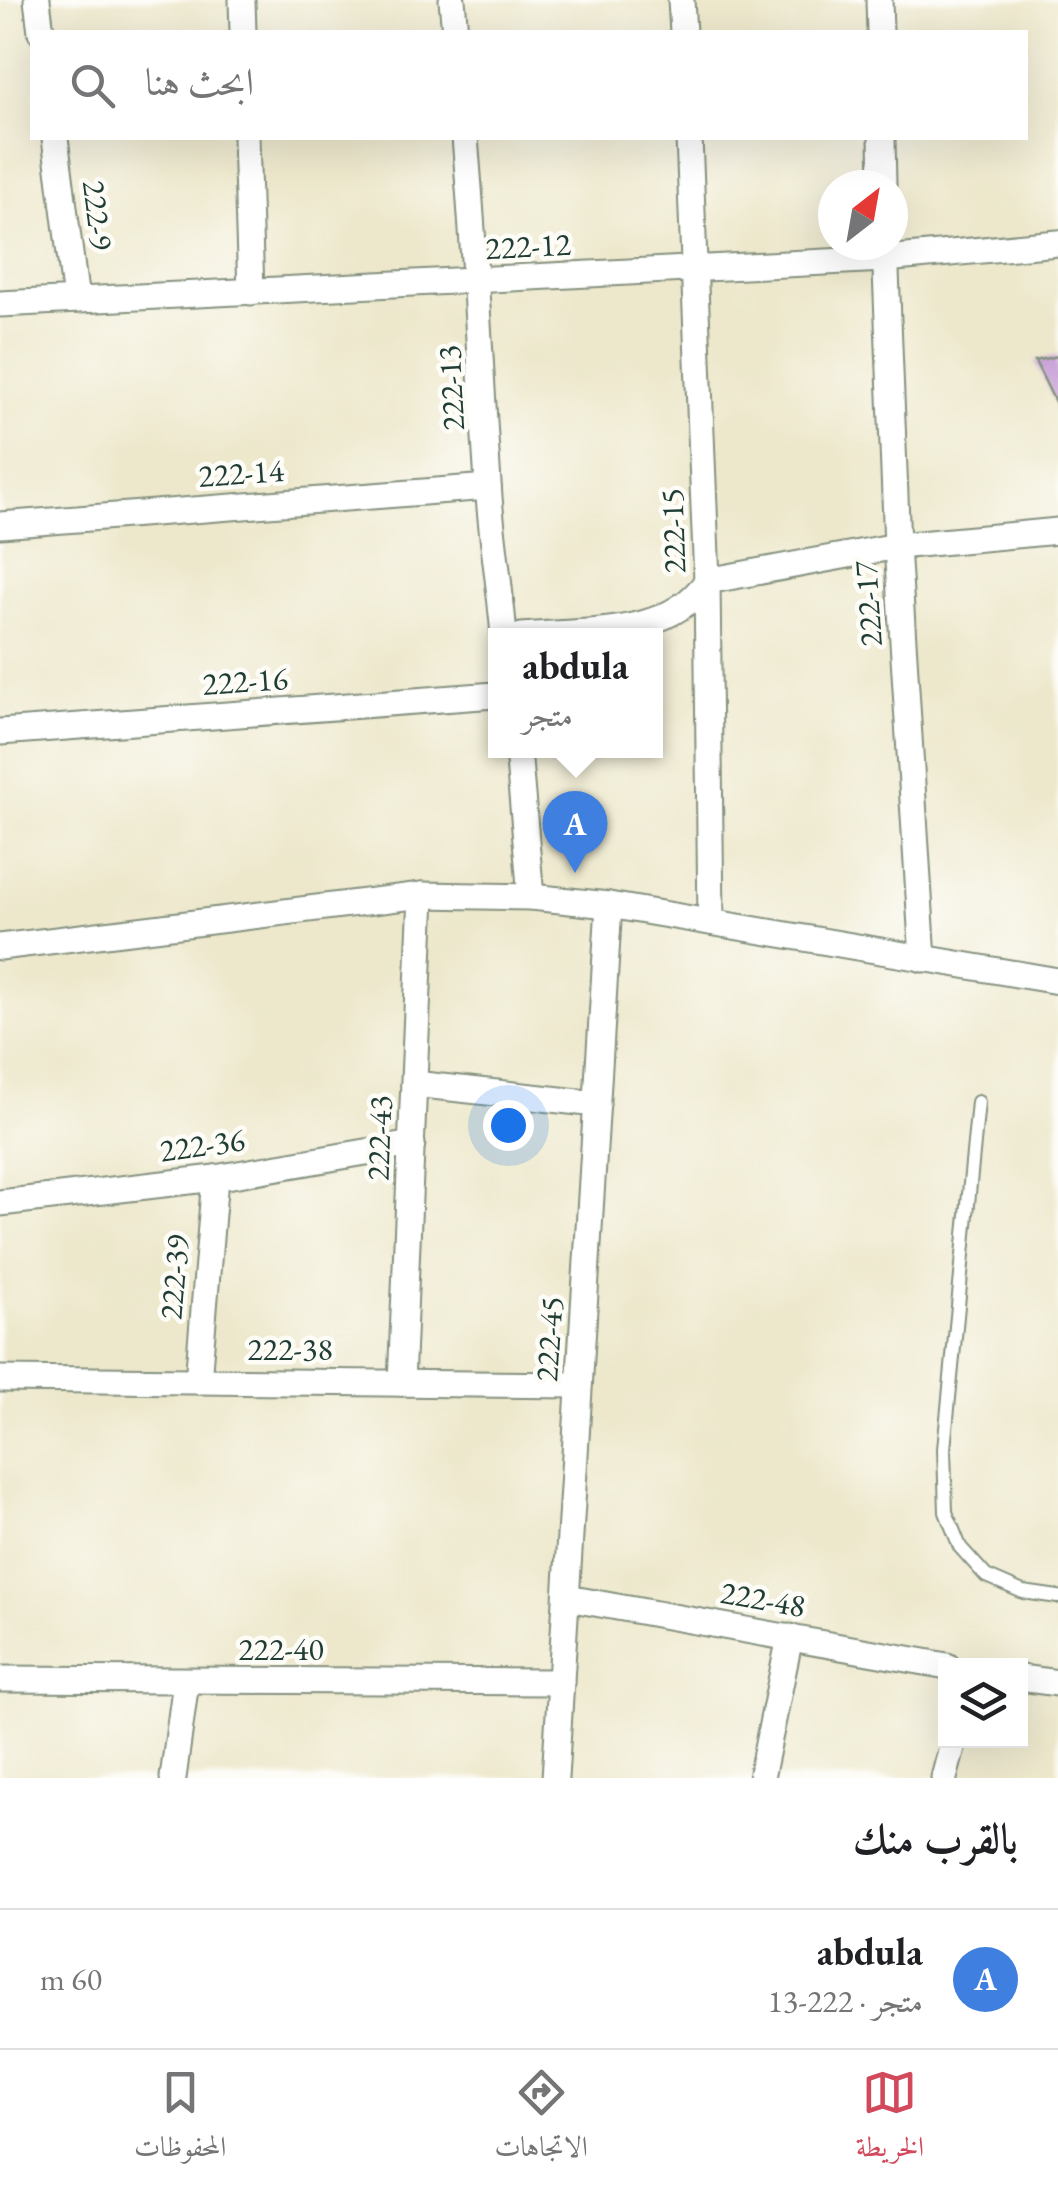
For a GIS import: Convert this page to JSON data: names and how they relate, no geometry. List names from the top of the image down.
{
  "streets": {
    "street": [
      "222-9",
      "222-12",
      "222-13",
      "222-14",
      "222-15",
      "222-17",
      "222-16",
      "222-43",
      "222-36",
      "222-39",
      "222-45",
      "222-38",
      "222-48",
      "222-40"
    ]
  },
  "crossings": [
    ["222-9", "222-12"],
    ["222-12", "222-13"],
    ["222-12", "222-15"],
    ["222-13", "222-14"],
    ["222-43", "222-36"],
    ["222-43", "222-38"],
    ["222-36", "222-39"],
    ["222-39", "222-38"],
    ["222-45", "222-38"],
    ["222-45", "222-48"],
    ["222-45", "222-40"]
  ],
  "north": "top right",
  "page": {
    "search": "ابحث هنا",
    "popup": ["abdula", "متجر"],
    "pins": "A",
    "heading": "بالقرب منك",
    "list": [
      {
        "mark": "A",
        "name": "abdula",
        "note": "متجر · 222-13",
        "value": "60 m"
      }
    ],
    "nav": ["الخريطة", "الاتجاهات", "المحفوظات"]
  }
}
